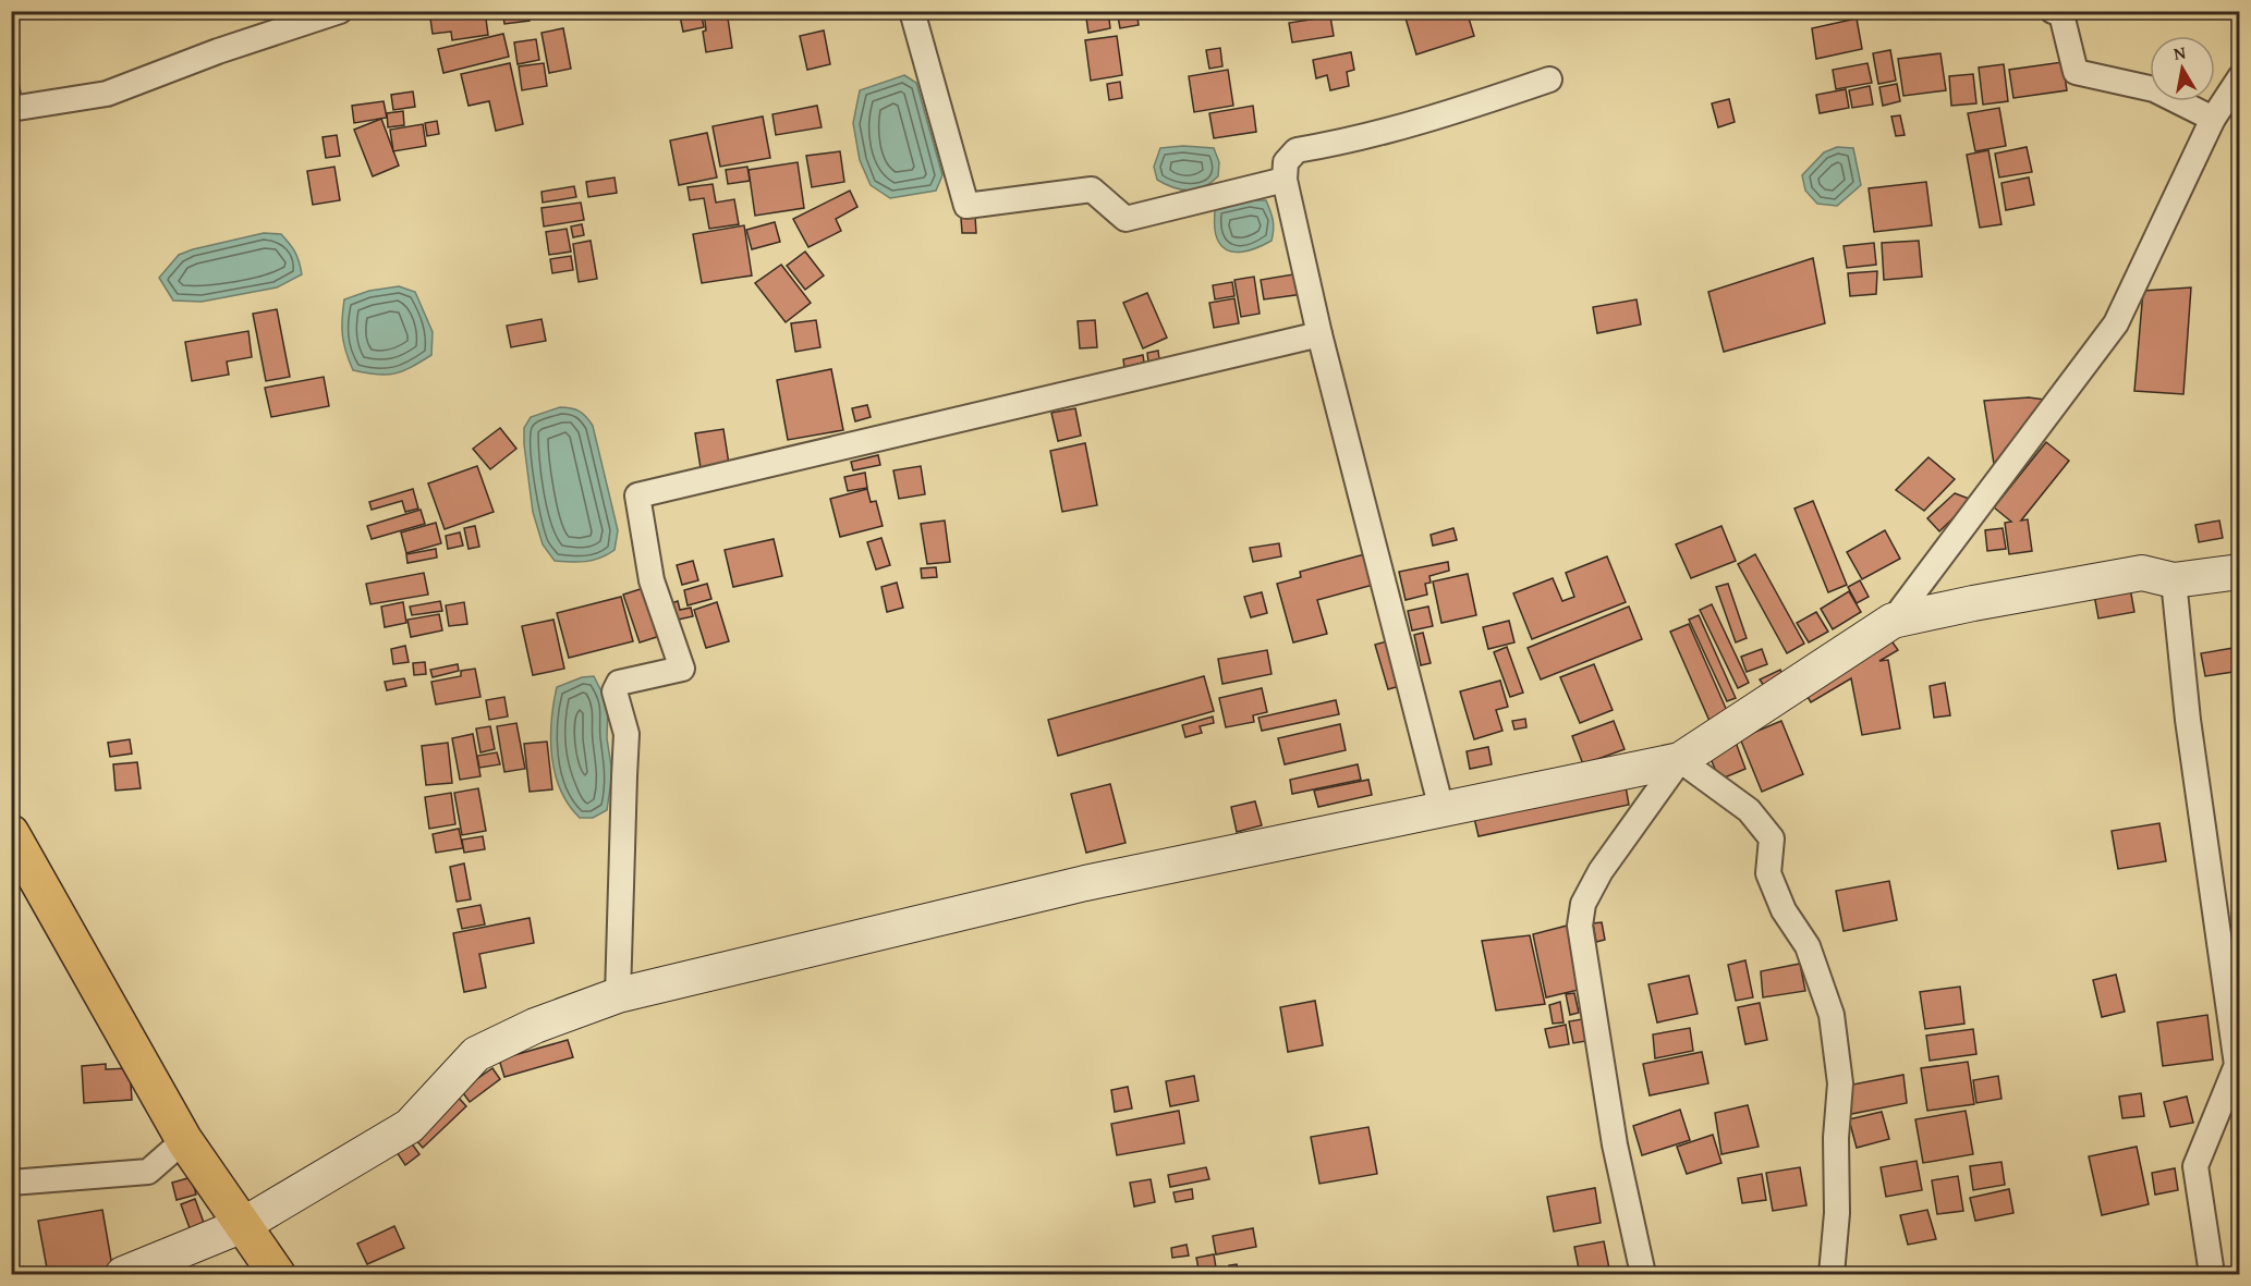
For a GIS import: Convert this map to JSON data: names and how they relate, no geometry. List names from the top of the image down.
{
  "north": "top"
}
